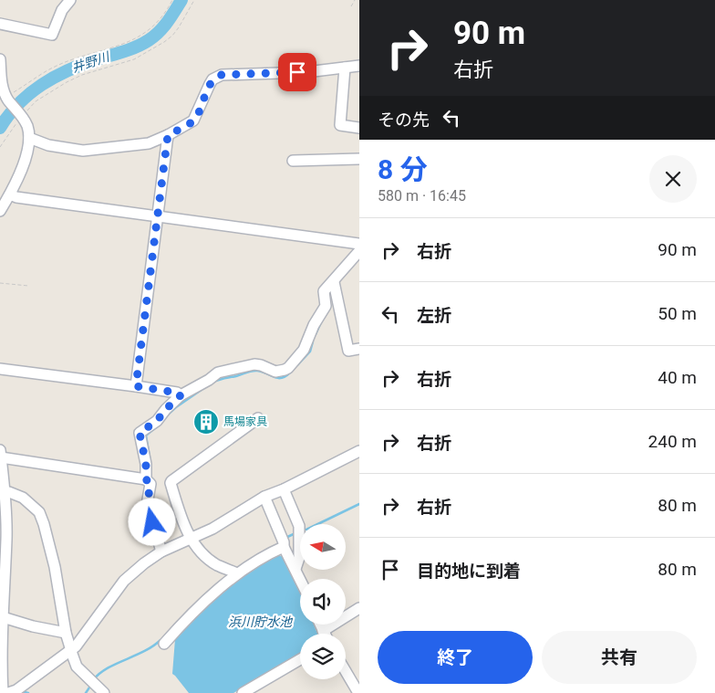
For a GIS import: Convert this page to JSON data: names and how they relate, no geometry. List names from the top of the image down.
{
  "water": ["井野川", "浜川貯水池"],
  "places": {
    "building": ["馬場家具"]
  },
  "north": "left",
  "page": {
    "turn": ["90 m", "右折"],
    "then": "その先",
    "heading": ["8 分", "580 m · 16:45"],
    "list": [
      {
        "name": "右折",
        "value": "90 m"
      },
      {
        "name": "左折",
        "value": "50 m"
      },
      {
        "name": "右折",
        "value": "40 m"
      },
      {
        "name": "右折",
        "value": "240 m"
      },
      {
        "name": "右折",
        "value": "80 m"
      },
      {
        "name": "目的地に到着",
        "value": "80 m"
      }
    ],
    "buttons": ["終了", "共有"]
  }
}
